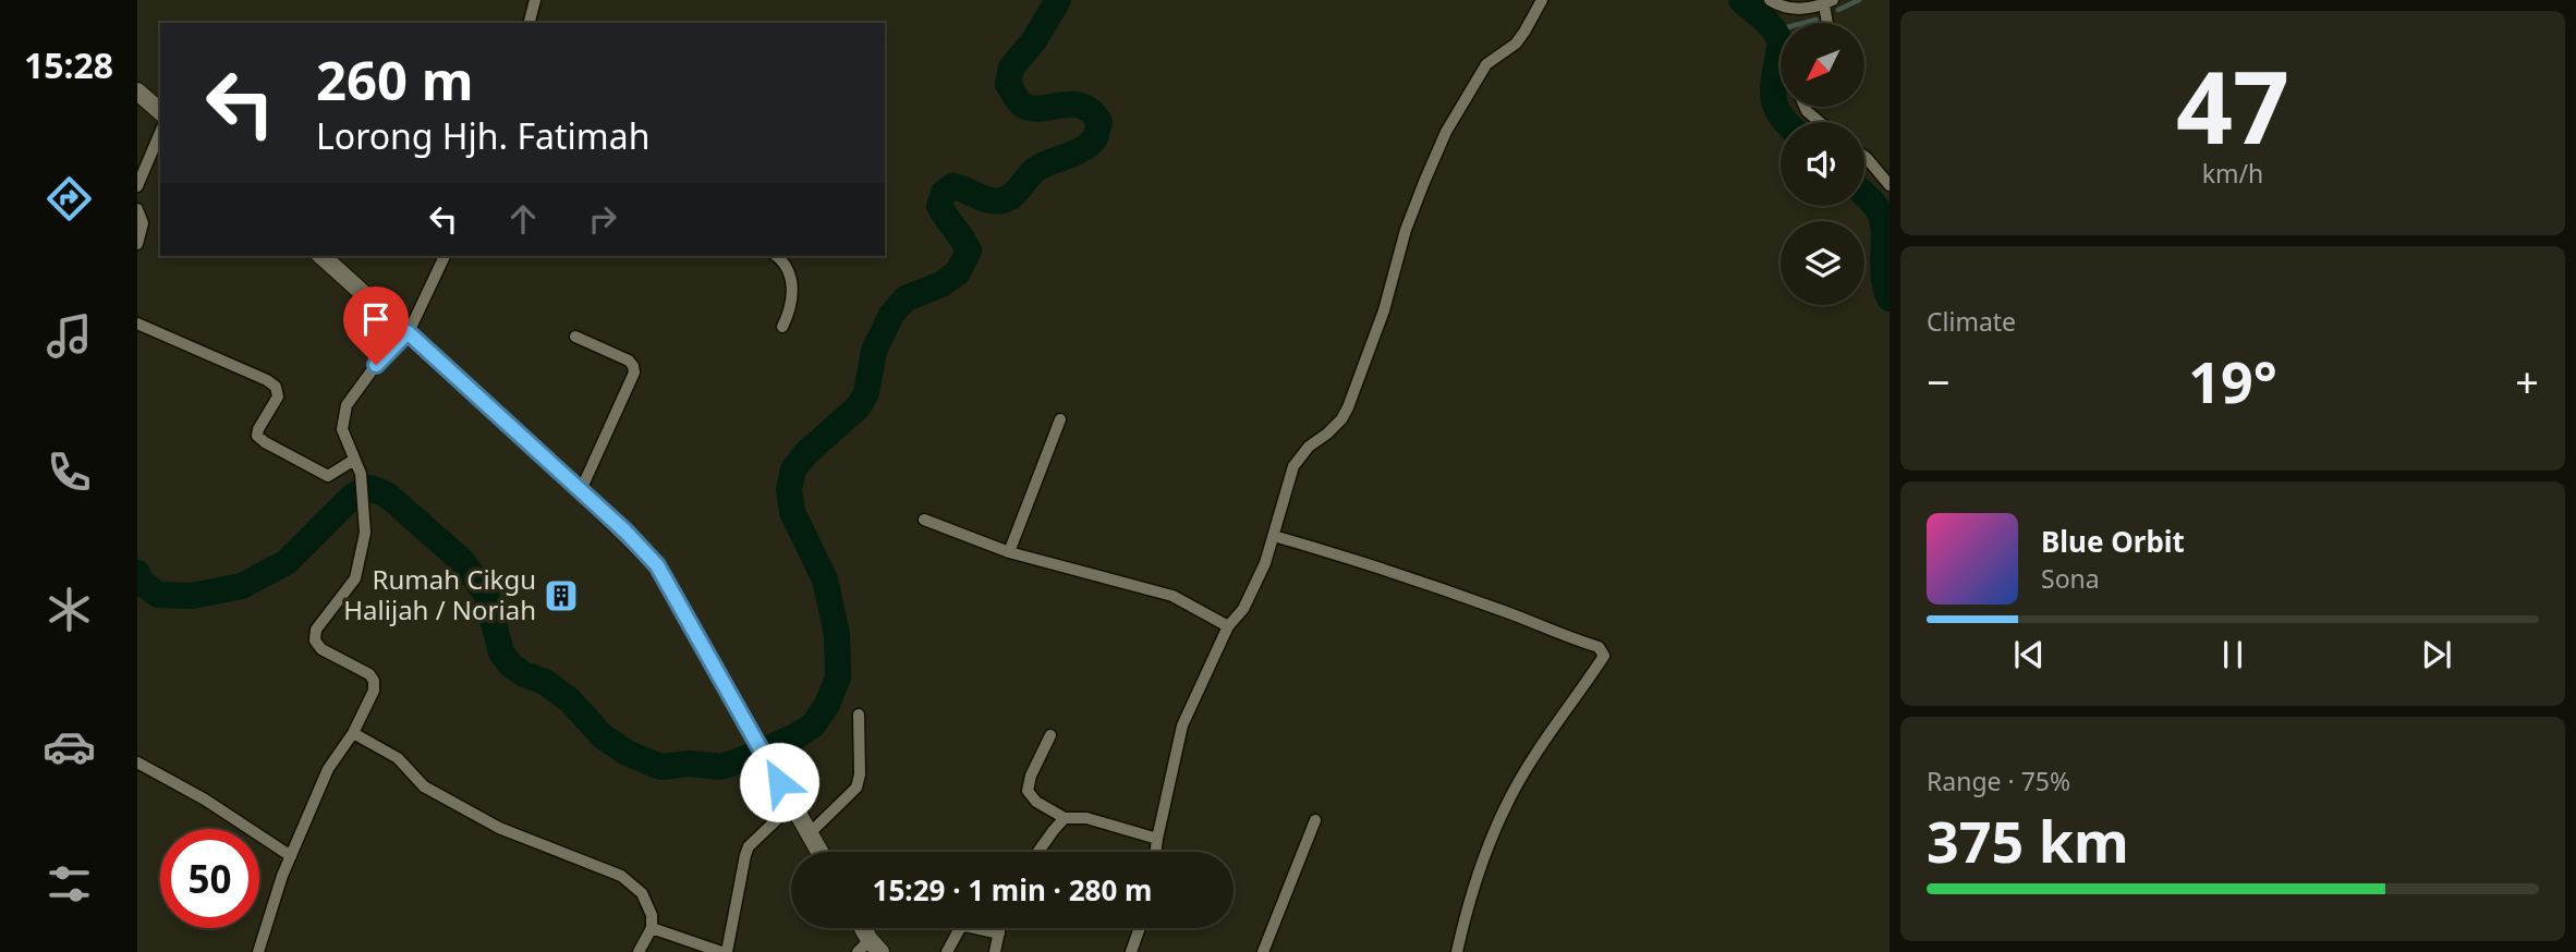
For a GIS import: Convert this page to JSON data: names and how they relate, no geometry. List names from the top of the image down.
{
  "places": {
    "building": ["Rumah Cikgu Halijah / Noriah"]
  },
  "north": "bottom left",
  "page": {
    "tabs": "15:28",
    "tile": [
      ["47", "km/h"],
      "Climate",
      ["Range · 75%", "375 km"]
    ],
    "turn": ["260 m", "Lorong Hjh. Fatimah"],
    "heat": ["−", "19°", "+"],
    "song": ["Blue Orbit", "Sona"],
    "limit": "50",
    "trip": "15:29 · 1 min · 280 m"
  }
}
